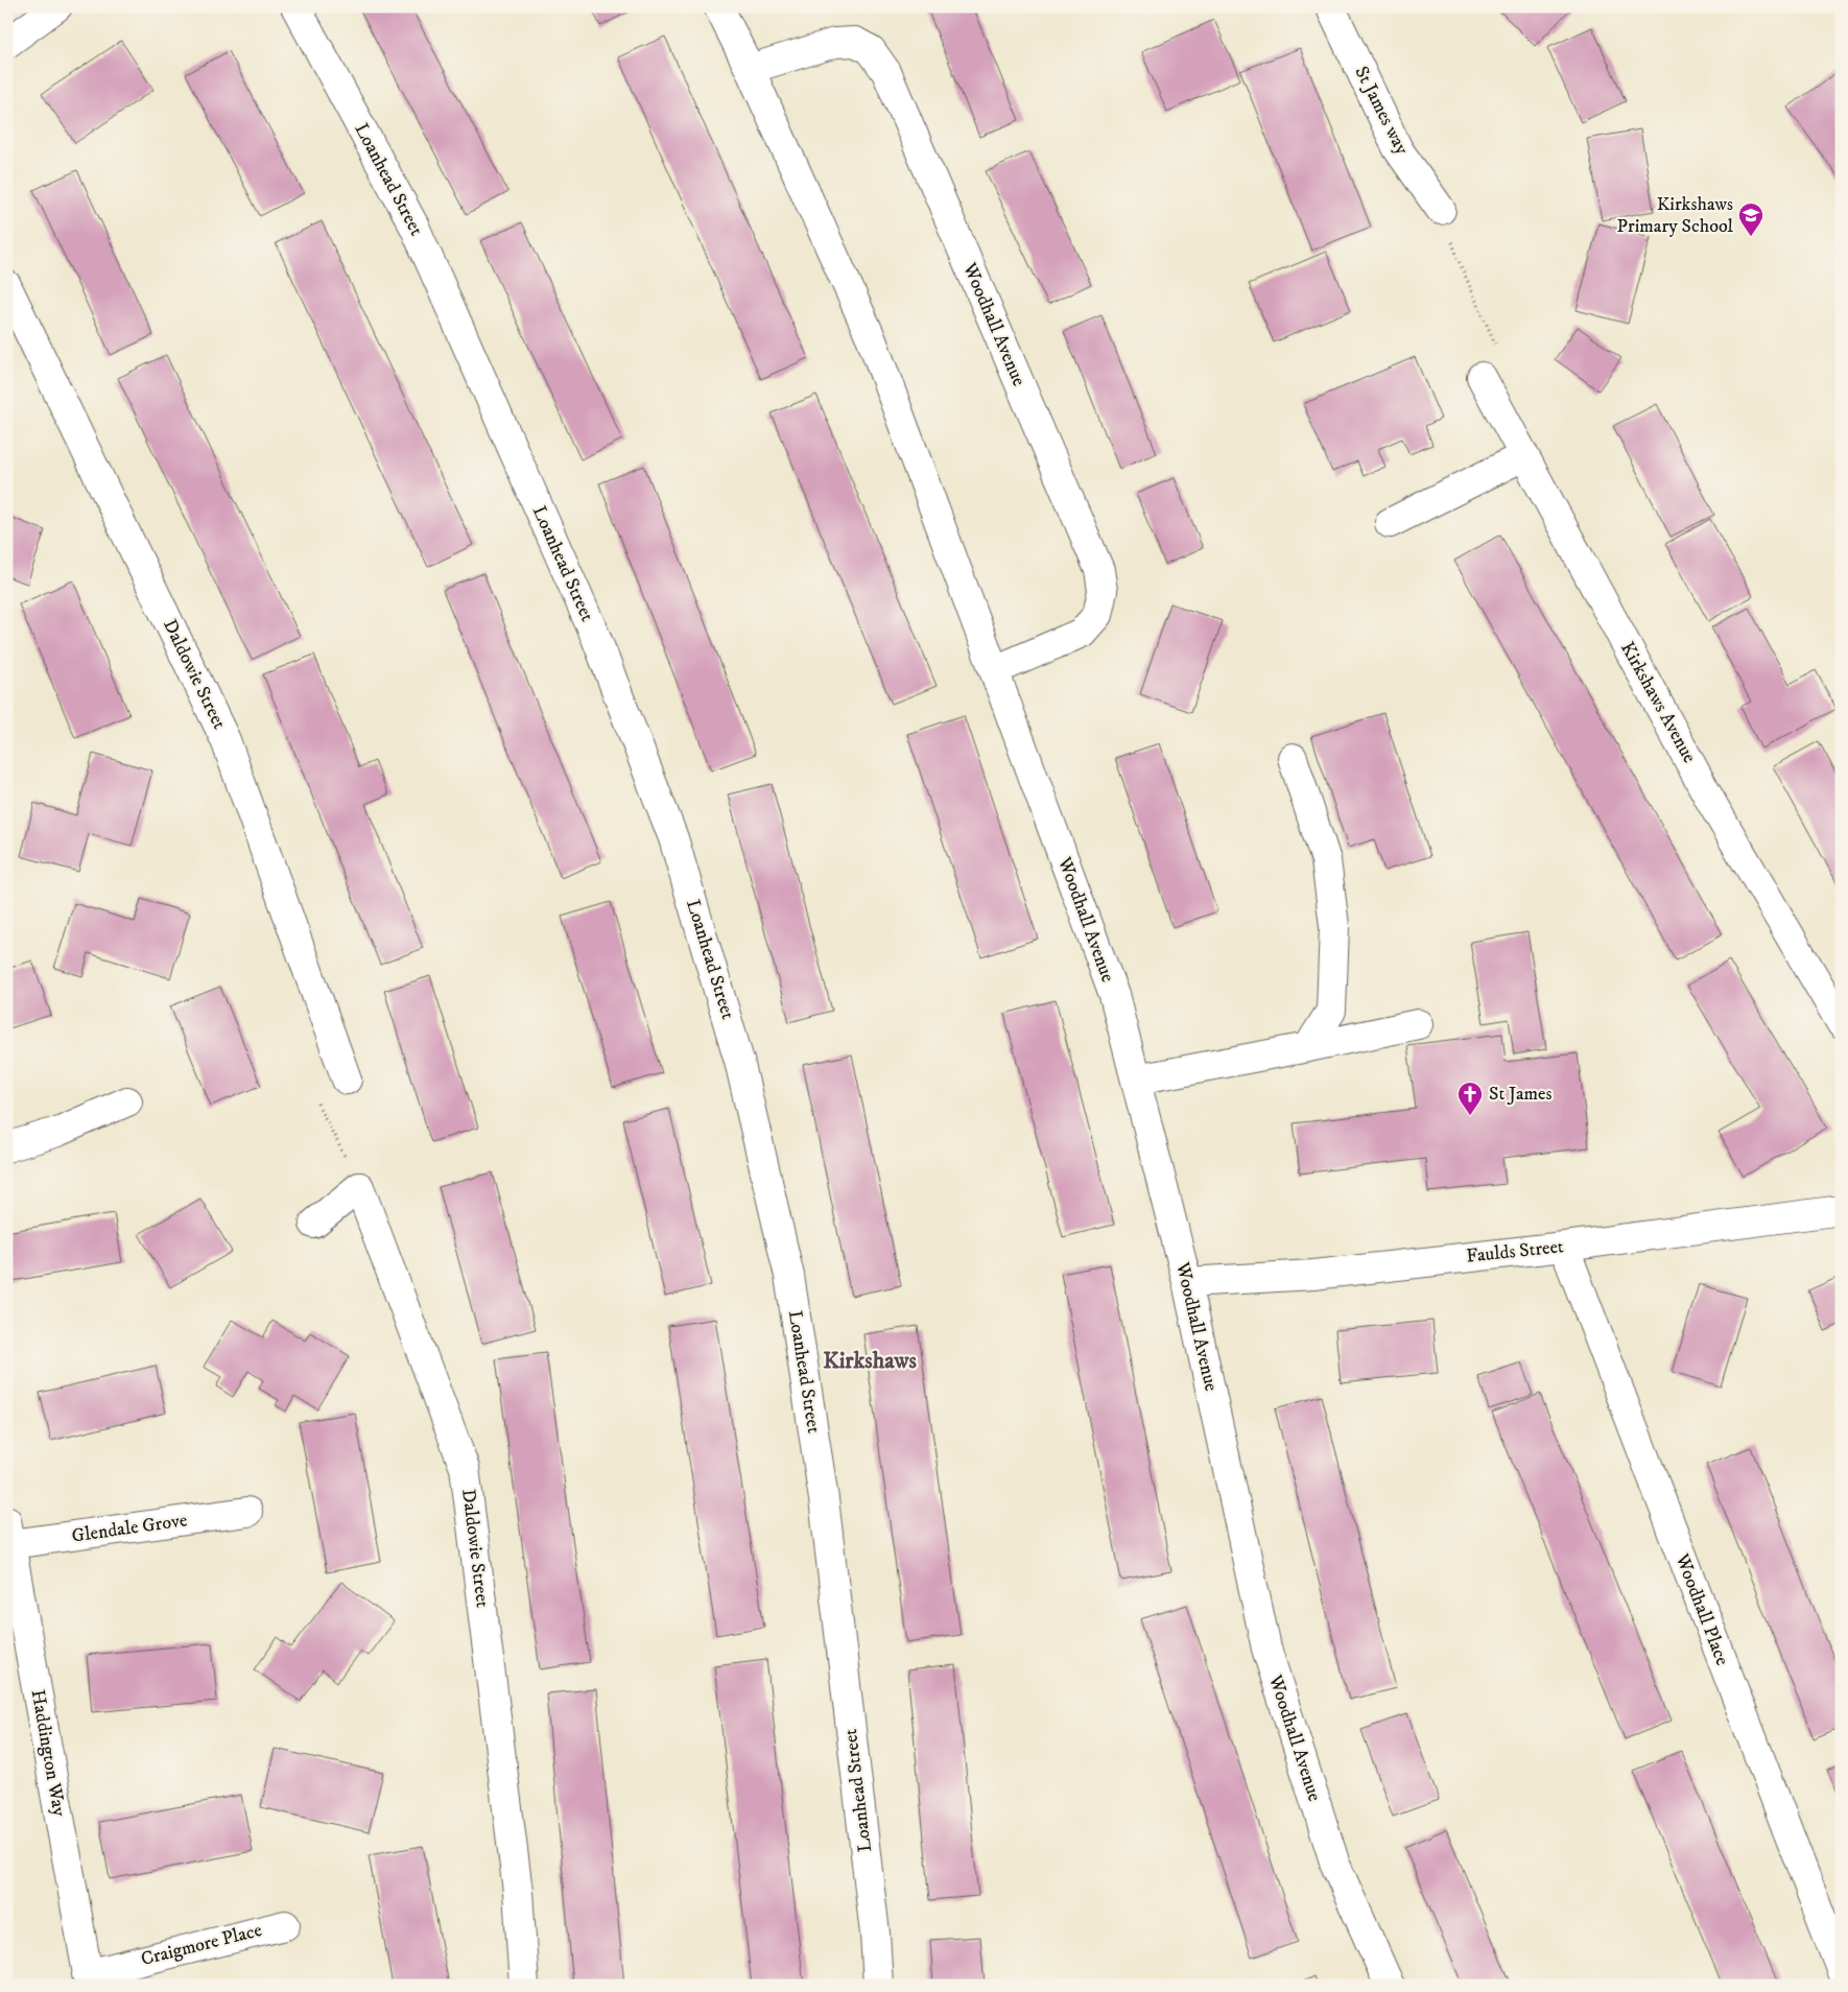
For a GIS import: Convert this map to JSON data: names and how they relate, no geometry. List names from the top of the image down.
{
  "streets": {
    "street": [
      "St James way",
      "Loanhead Street",
      "Woodhall Avenue",
      "Daldowie Street",
      "Kirkshaws Avenue",
      "Faulds Street",
      "Glendale Grove",
      "Woodhall Place",
      "Haddington Way",
      "Craigmore Place"
    ]
  },
  "crossings": [
    ["Woodhall Avenue", "Faulds Street"],
    ["Faulds Street", "Woodhall Place"],
    ["Glendale Grove", "Haddington Way"],
    ["Haddington Way", "Craigmore Place"]
  ],
  "districts": ["Kirkshaws"],
  "places": {
    "school or university": ["Kirkshaws Primary School"],
    "church": ["St James"]
  }
}
